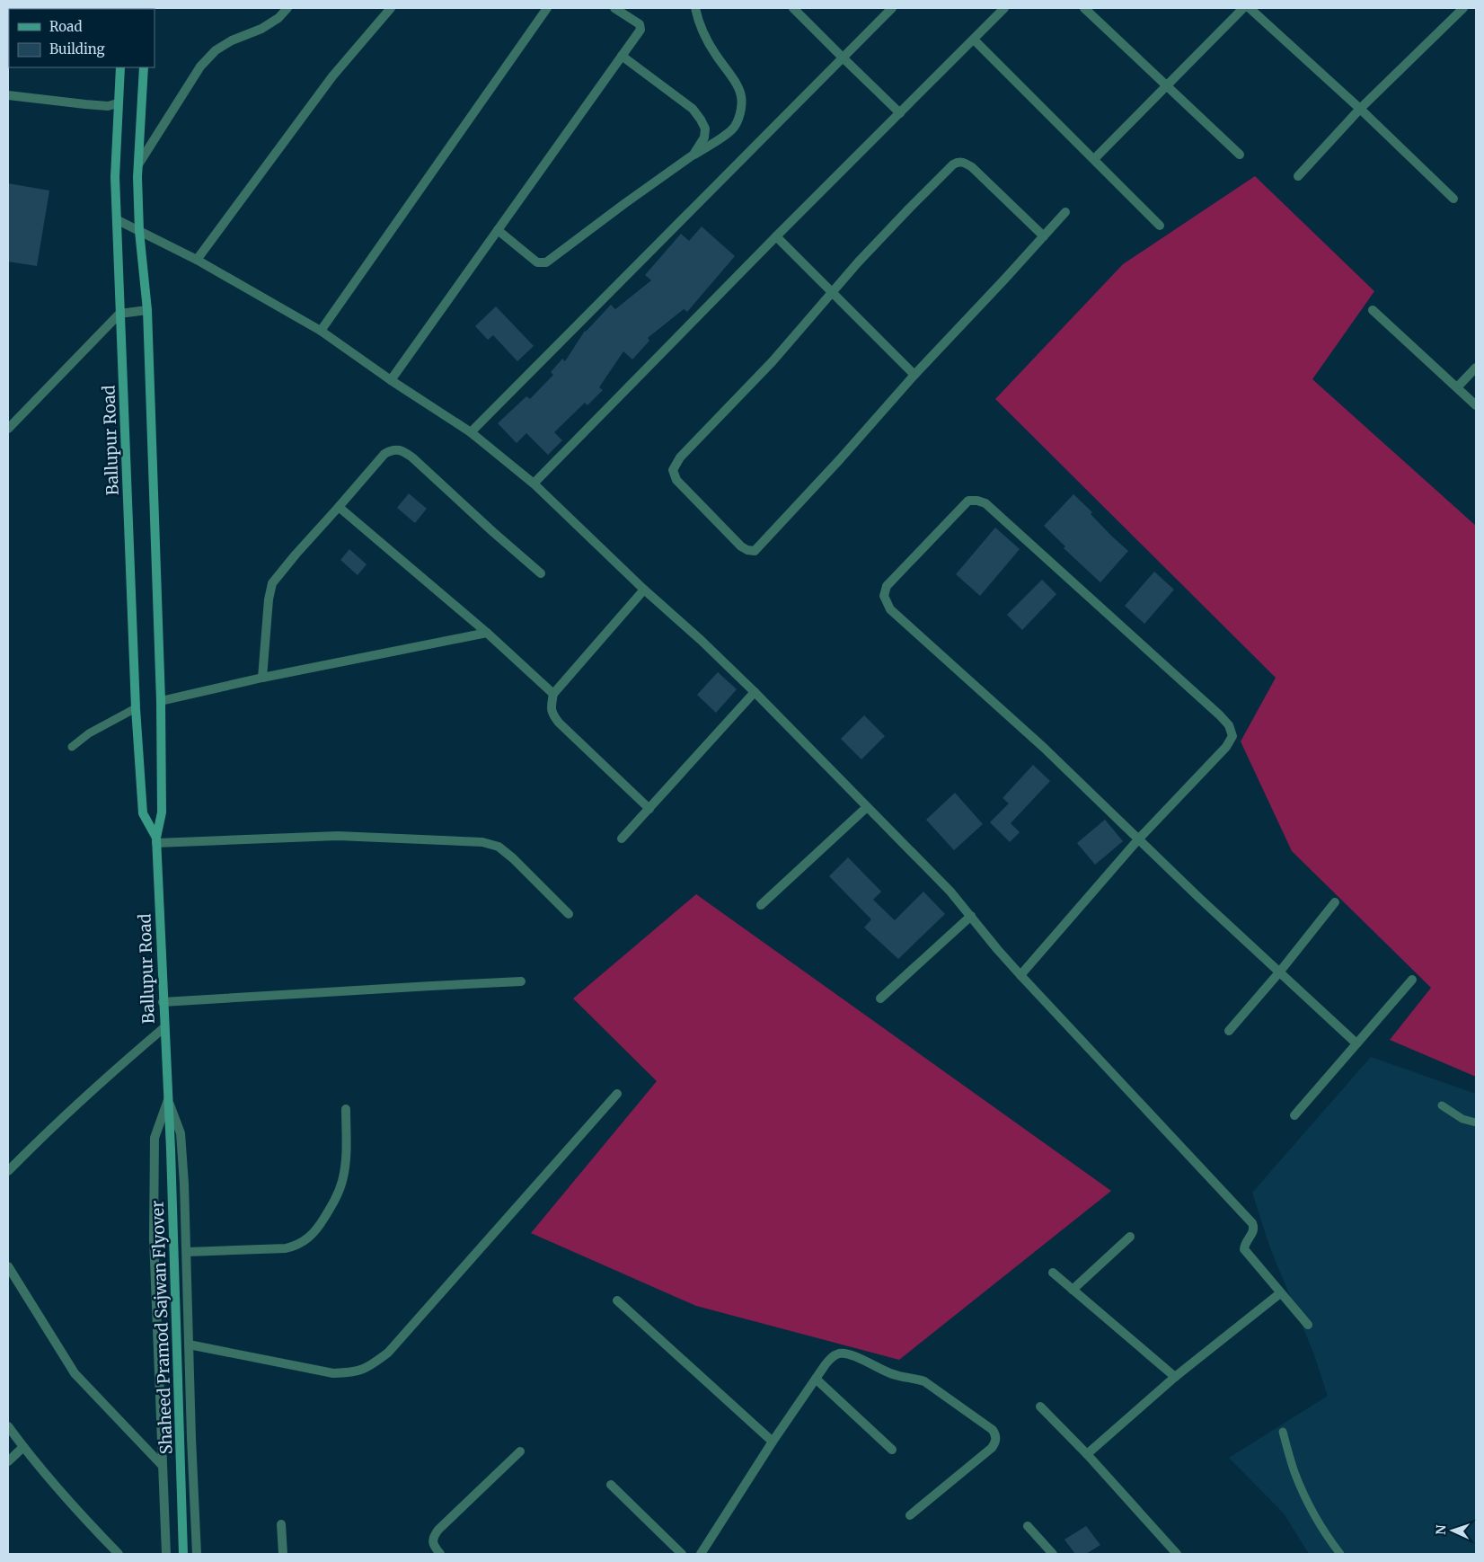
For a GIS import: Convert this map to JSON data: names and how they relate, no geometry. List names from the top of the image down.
{
  "streets": {
    "main road": ["Ballupur Road", "Shaheed Pramod Sajwan Flyover"]
  },
  "crossings": [
    ["Ballupur Road", "Shaheed Pramod Sajwan Flyover"]
  ],
  "legend": ["Road", "Building"],
  "north": "left"
}
